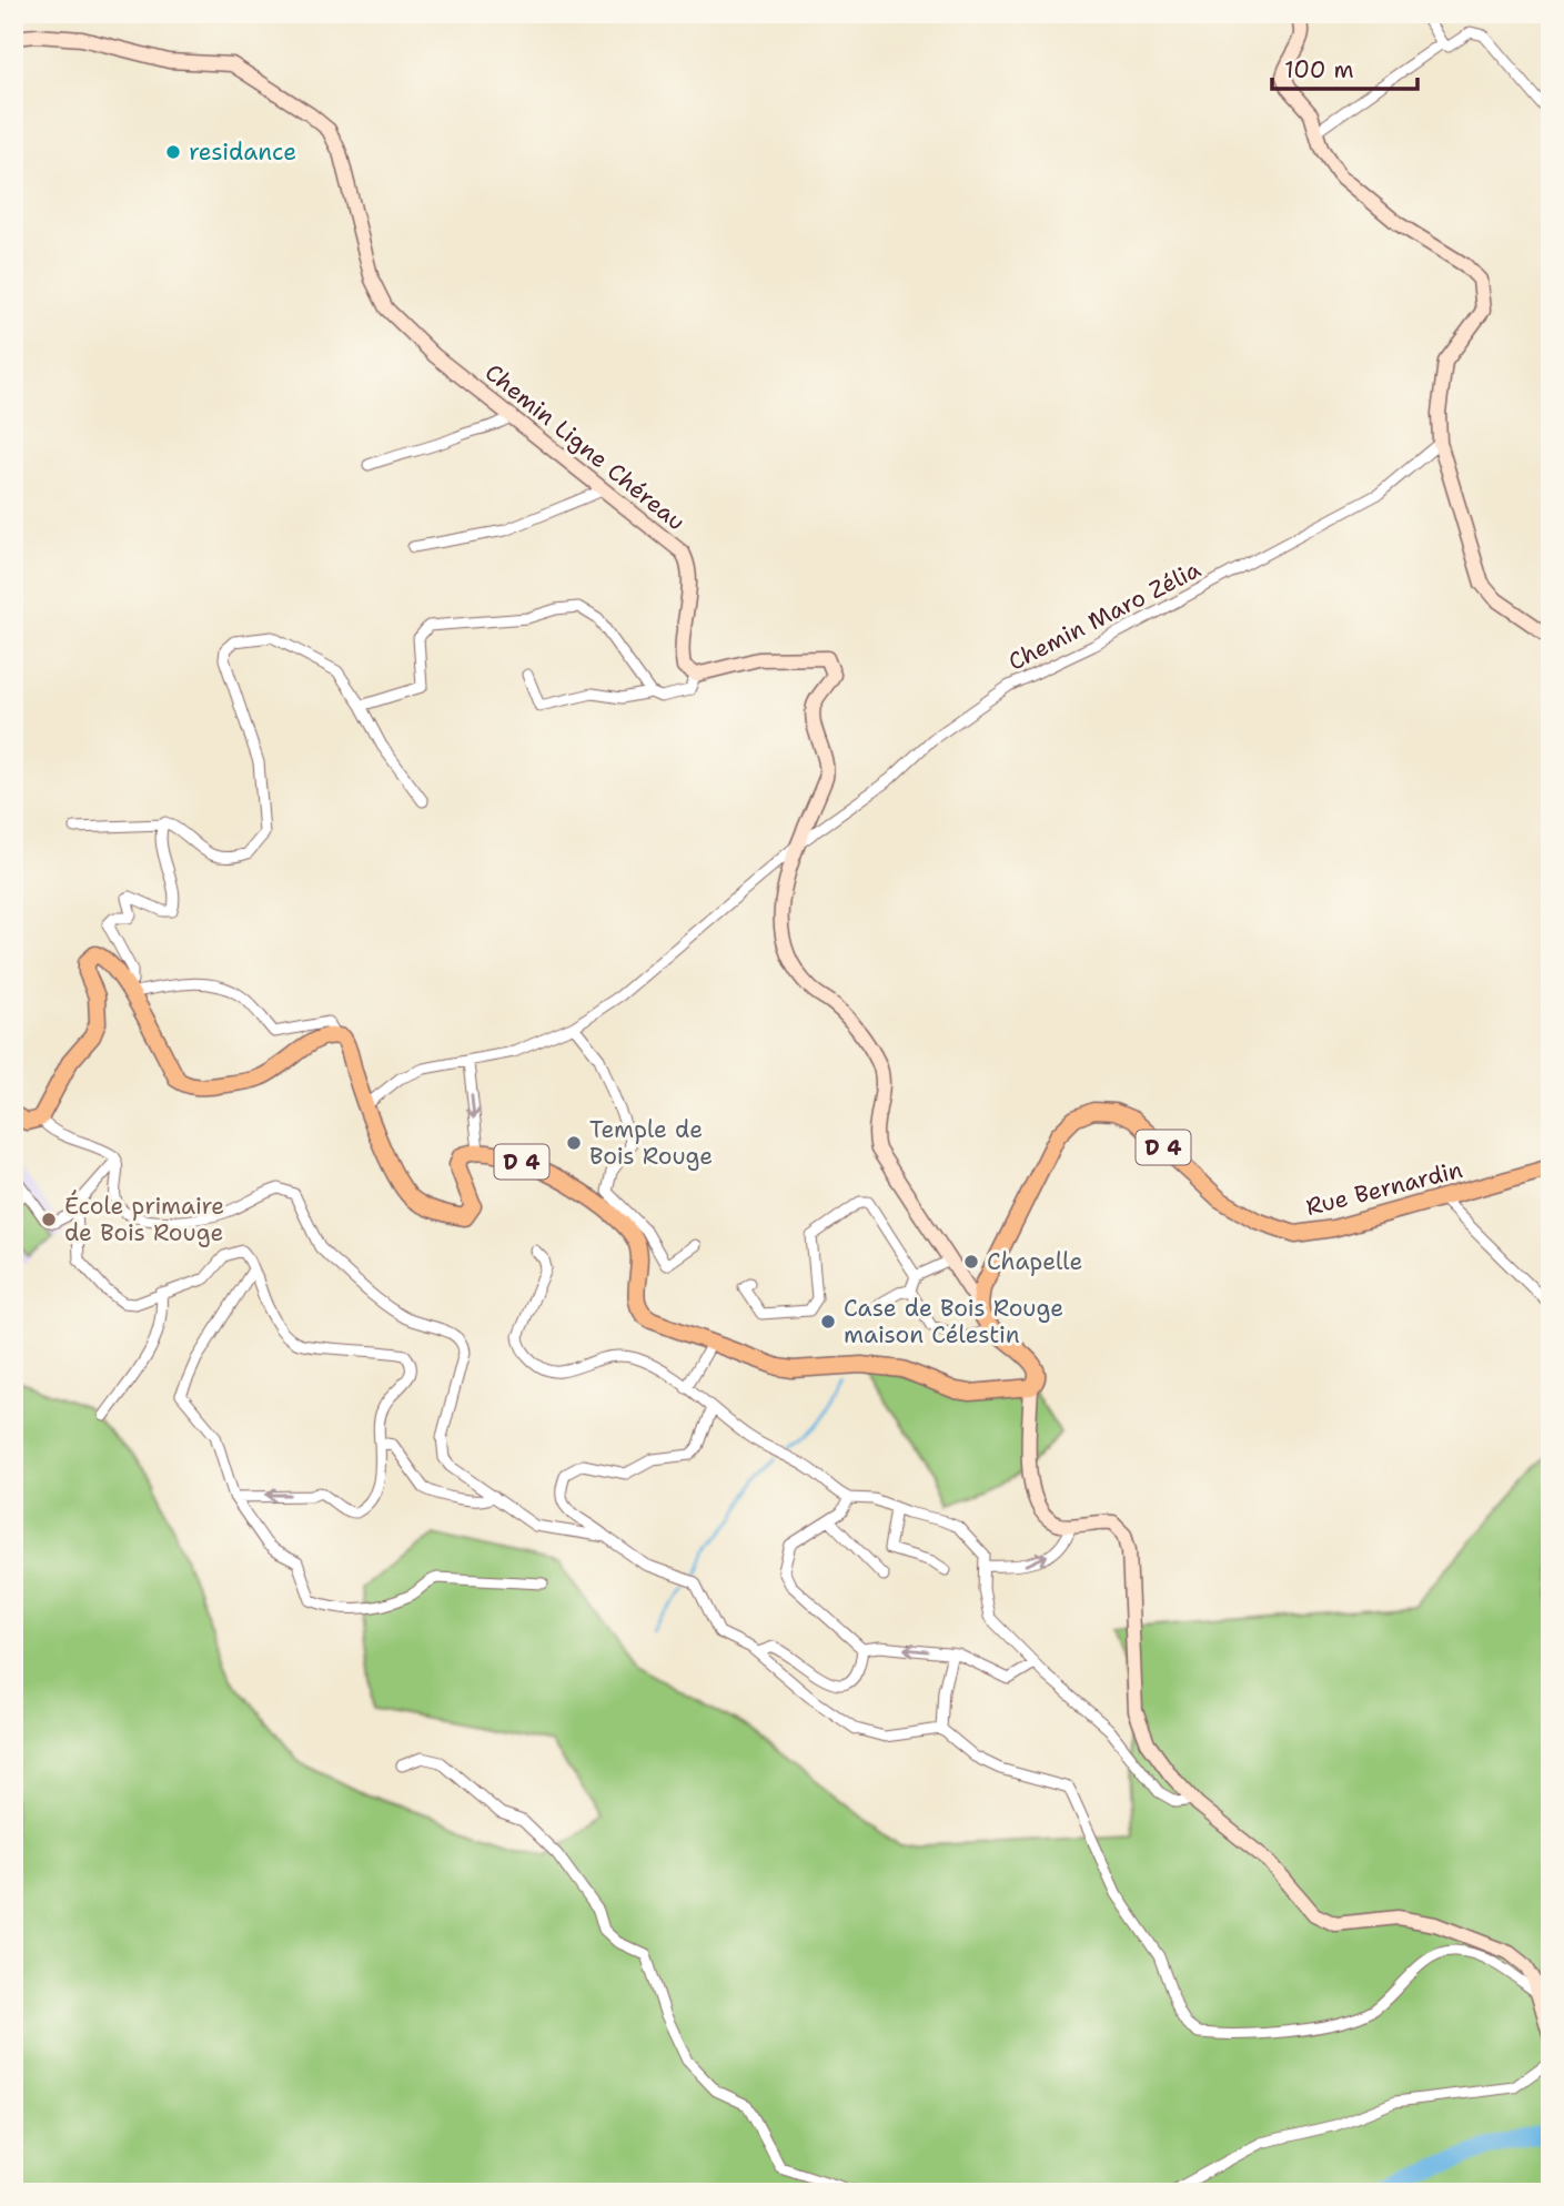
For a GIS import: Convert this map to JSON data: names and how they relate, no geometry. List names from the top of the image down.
{
  "streets": {
    "main road": ["D 4", "Rue Bernardin"],
    "street": ["Chemin Ligne Chéreau", "Chemin Maro Zélia"]
  },
  "crossings": [
    ["Chemin Maro Zélia", "D 4"]
  ],
  "places": [
    "residance",
    "Temple de Bois Rouge",
    "École primaire de Bois Rouge",
    "Chapelle",
    "Case de Bois Rouge maison Célestin"
  ],
  "scale_bar": "100 m"
}
